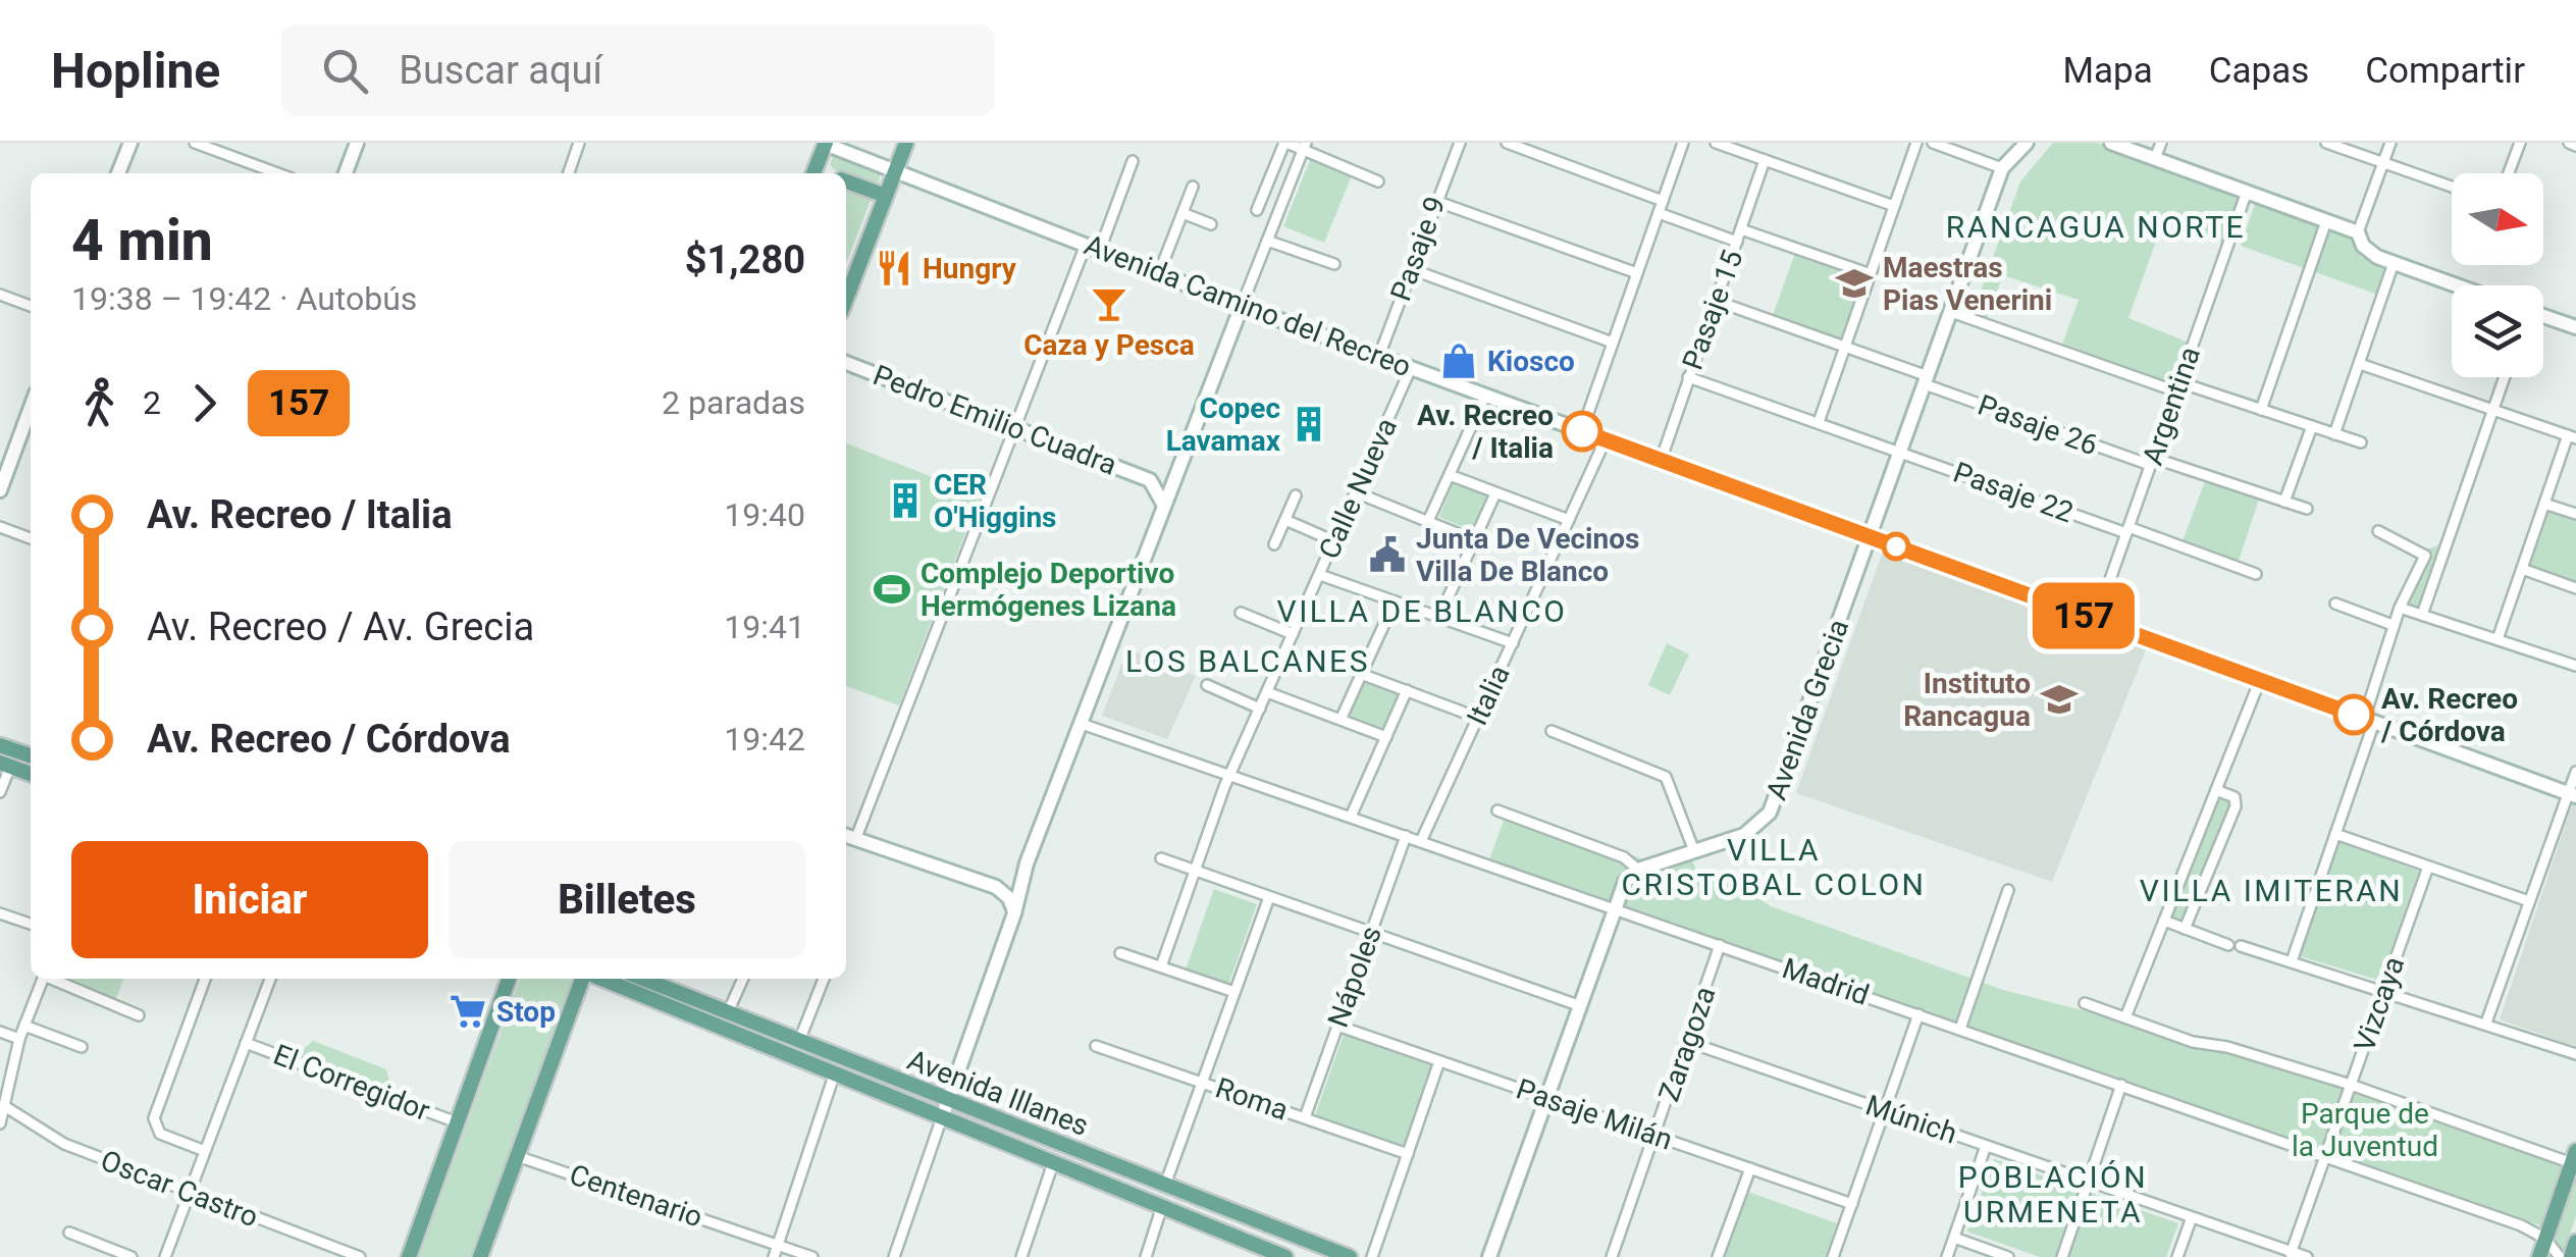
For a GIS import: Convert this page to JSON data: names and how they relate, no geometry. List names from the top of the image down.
{
  "streets": {
    "main road": ["Avenida Illanes"],
    "street": [
      "Pasaje 9",
      "Avenida Camino del Recreo",
      "Pasaje 15",
      "Argentina",
      "Pedro Emilio Cuadra",
      "Pasaje 26",
      "Calle Nueva",
      "Pasaje 22",
      "Italia",
      "Avenida Grecia",
      "Nápoles",
      "Madrid",
      "Vizcaya",
      "Zaragoza",
      "El Corregidor",
      "Roma",
      "Pasaje Milán",
      "Múnich",
      "Oscar Castro",
      "Centenario"
    ]
  },
  "crossings": [
    ["Pasaje 9", "Avenida Camino del Recreo"],
    ["Avenida Camino del Recreo", "Pasaje 15"],
    ["Avenida Camino del Recreo", "Argentina"],
    ["Avenida Camino del Recreo", "Calle Nueva"],
    ["Avenida Camino del Recreo", "Italia"],
    ["Avenida Camino del Recreo", "Avenida Grecia"],
    ["Pasaje 15", "Pasaje 26"],
    ["Pasaje 15", "Pasaje 22"],
    ["Argentina", "Pasaje 26"],
    ["Argentina", "Pasaje 22"],
    ["Pasaje 26", "Avenida Grecia"],
    ["Calle Nueva", "Madrid"],
    ["Pasaje 22", "Avenida Grecia"],
    ["Italia", "Madrid"],
    ["Nápoles", "Madrid"],
    ["Nápoles", "Roma"],
    ["Nápoles", "Pasaje Milán"],
    ["Madrid", "Vizcaya"],
    ["Madrid", "Zaragoza"],
    ["Vizcaya", "Múnich"],
    ["Zaragoza", "Pasaje Milán"],
    ["Zaragoza", "Múnich"]
  ],
  "districts": [
    "RANCAGUA NORTE",
    "VILLA DE BLANCO",
    "LOS BALCANES",
    "VILLA CRISTOBAL COLON",
    "VILLA IMITERAN",
    "POBLACIÓN URMENETA"
  ],
  "parks": ["Parque de la Juventud"],
  "places": {
    "restaurant": ["Hungry"],
    "school or university": ["Maestras Pias Venerini", "Instituto Rancagua"],
    "bar": ["Caza y Pesca"],
    "shop": ["Kiosco"],
    "building": ["Copec Lavamax", "CER O'Higgins"],
    "other": ["Av. Recreo / Italia", "Av. Recreo / Córdova"],
    "public building": ["Junta De Vecinos Villa De Blanco"],
    "sports": ["Complejo Deportivo Hermógenes Lizana"],
    "supermarket": ["Stop"]
  },
  "lines": ["bus line 157"],
  "north": "right",
  "page": {
    "header": "Hopline",
    "search": "Buscar aquí",
    "nav": ["Mapa", "Capas", "Compartir"],
    "on_map": "157",
    "heading": ["4 min", "19:38 – 19:42 · Autobús", "$1,280"],
    "legs": ["2", "157", "2 paradas"],
    "list": [
      {
        "name": "Av. Recreo / Italia",
        "value": "19:40"
      },
      {
        "name": "Av. Recreo / Av. Grecia",
        "value": "19:41"
      },
      {
        "name": "Av. Recreo / Córdova",
        "value": "19:42"
      }
    ],
    "buttons": ["Iniciar", "Billetes"]
  }
}
